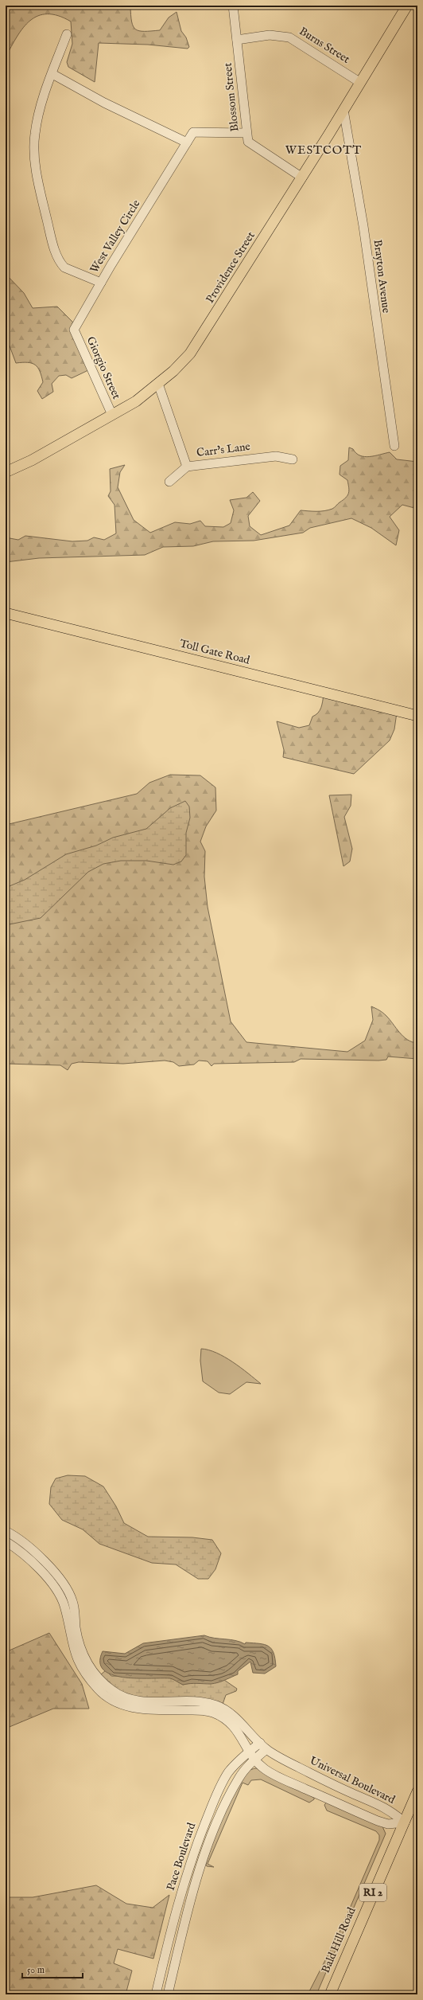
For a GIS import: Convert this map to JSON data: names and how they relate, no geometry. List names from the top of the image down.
{
  "streets": {
    "main road": [
      "Providence Street",
      "Toll Gate Road",
      "RI 2",
      "Bald Hill Road"
    ],
    "street": [
      "Burns Street",
      "Blossom Street",
      "West Valley Circle",
      "Brayton Avenue",
      "Giorgio Street",
      "Carr's Lane",
      "Universal Boulevard",
      "Pace Boulevard"
    ]
  },
  "crossings": [
    ["Burns Street", "Blossom Street"],
    ["Burns Street", "Providence Street"],
    ["Blossom Street", "West Valley Circle"],
    ["Blossom Street", "Providence Street"],
    ["West Valley Circle", "Giorgio Street"],
    ["Providence Street", "Brayton Avenue"],
    ["Providence Street", "Giorgio Street"],
    ["Providence Street", "Carr's Lane"],
    ["Universal Boulevard", "Pace Boulevard"],
    ["Universal Boulevard", "Bald Hill Road"]
  ],
  "districts": ["WESTCOTT"],
  "scale_bar": "50 m"
}
